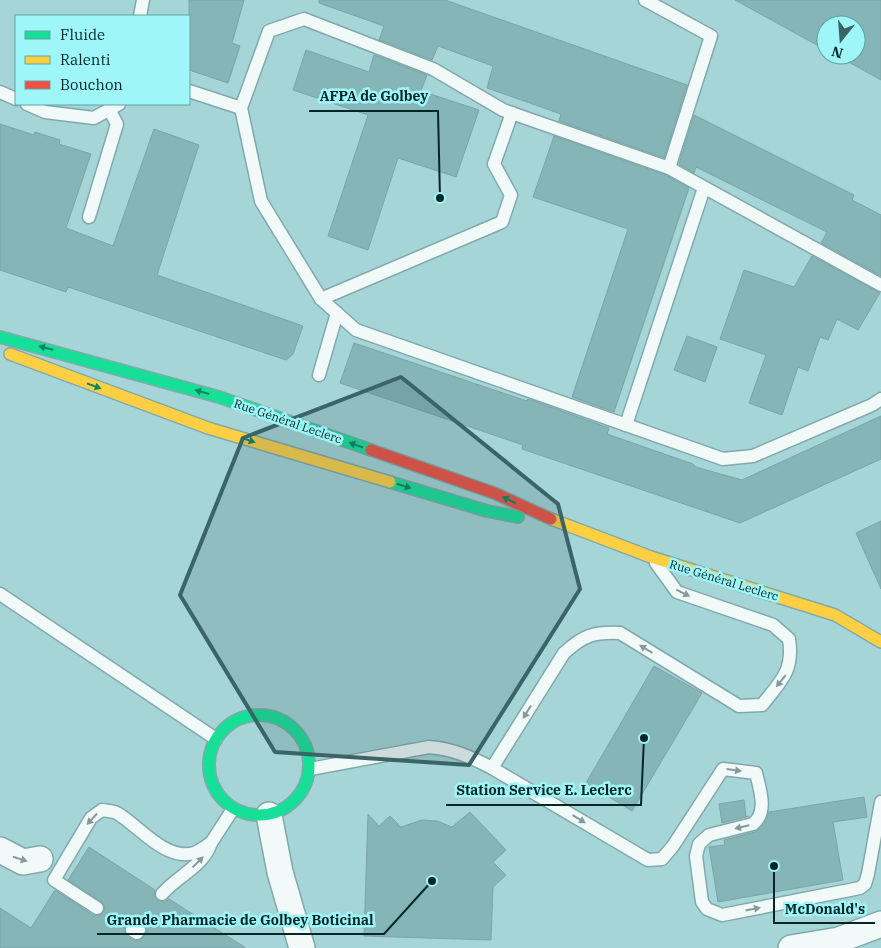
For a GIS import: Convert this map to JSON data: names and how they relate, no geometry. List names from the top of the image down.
{
  "streets": {
    "main road": ["Rue Général Leclerc"]
  },
  "places": [
    "AFPA de Golbey",
    "Station Service E. Leclerc",
    "McDonald's",
    "Grande Pharmacie de Golbey Boticinal"
  ],
  "legend": ["Fluide", "Ralenti", "Bouchon"],
  "north": "bottom"
}
